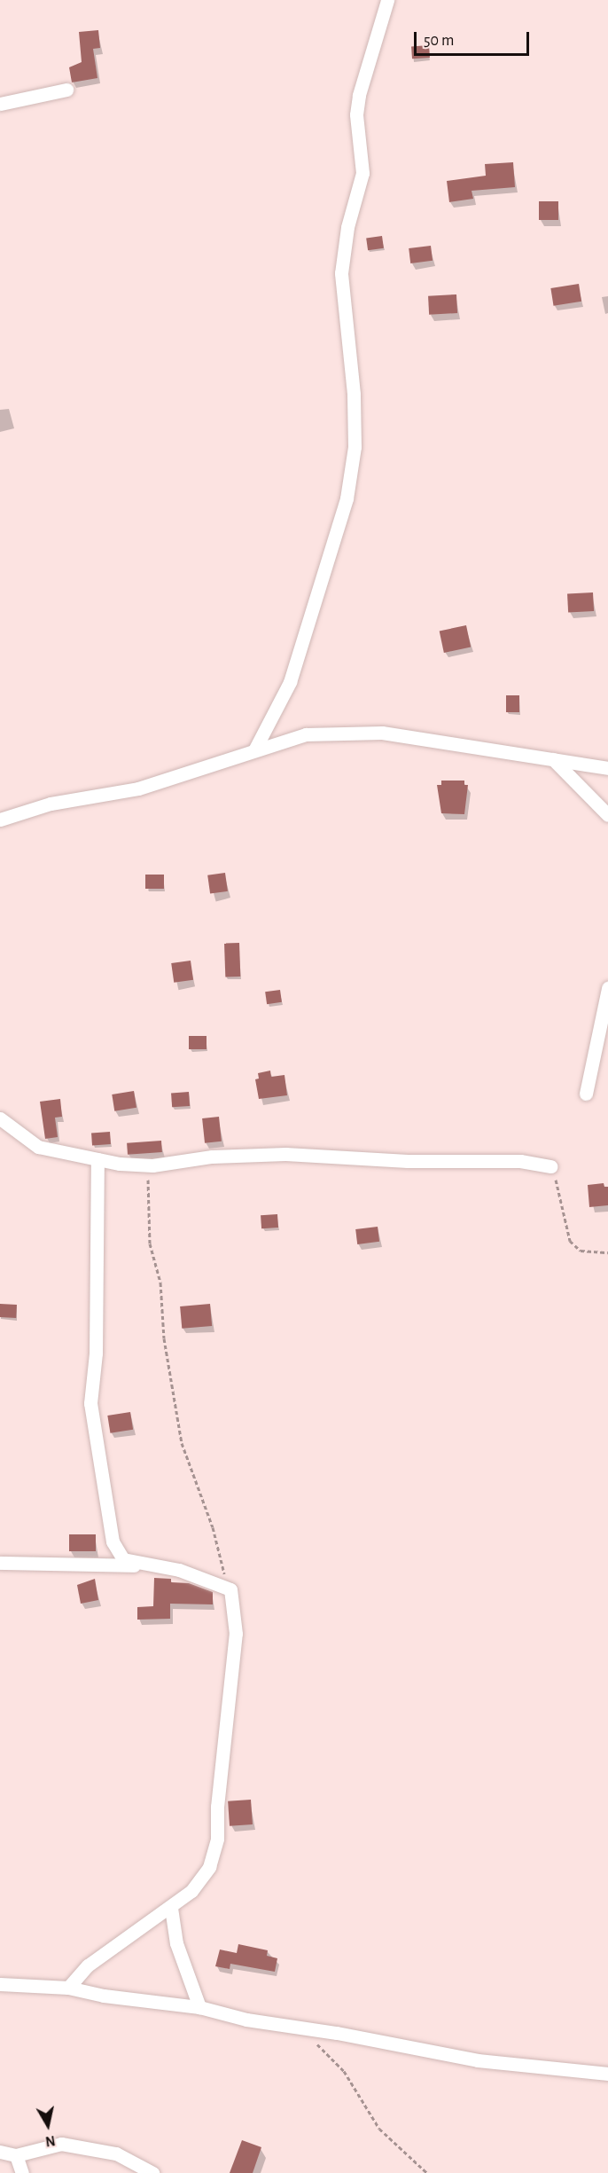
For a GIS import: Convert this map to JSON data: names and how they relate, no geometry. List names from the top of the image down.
{
  "scale_bar": "50 m",
  "north": "bottom"
}
